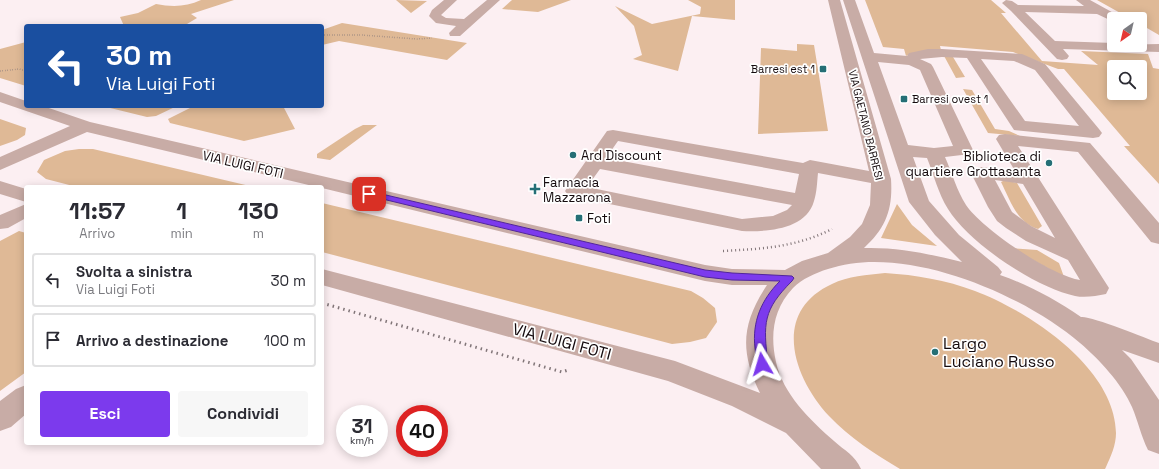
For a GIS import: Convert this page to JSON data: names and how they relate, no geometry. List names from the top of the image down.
{
  "streets": {
    "street": ["VIA GAETANO BARRESI", "VIA LUIGI FOTI"]
  },
  "places": {
    "transit": ["Barresi est 1", "Barresi ovest 1", "Foti"],
    "other": ["Ard Discount", "Biblioteca di quartiere Grottasanta", "Largo Luciano Russo"],
    "health": ["Farmacia Mazzarona"]
  },
  "north": "bottom left",
  "page": {
    "turn": ["30 m", "Via Luigi Foti"],
    "eta": [
      "11:57",
      "Arrivo",
      "1",
      "min",
      "130",
      "m"
    ],
    "list": [
      {
        "name": "Svolta a sinistra",
        "note": "Via Luigi Foti",
        "value": "30 m"
      },
      {
        "name": "Arrivo a destinazione",
        "value": "100 m"
      }
    ],
    "buttons": ["Esci", "Condividi"],
    "speed": "31 km/h",
    "limit": "40"
  }
}
